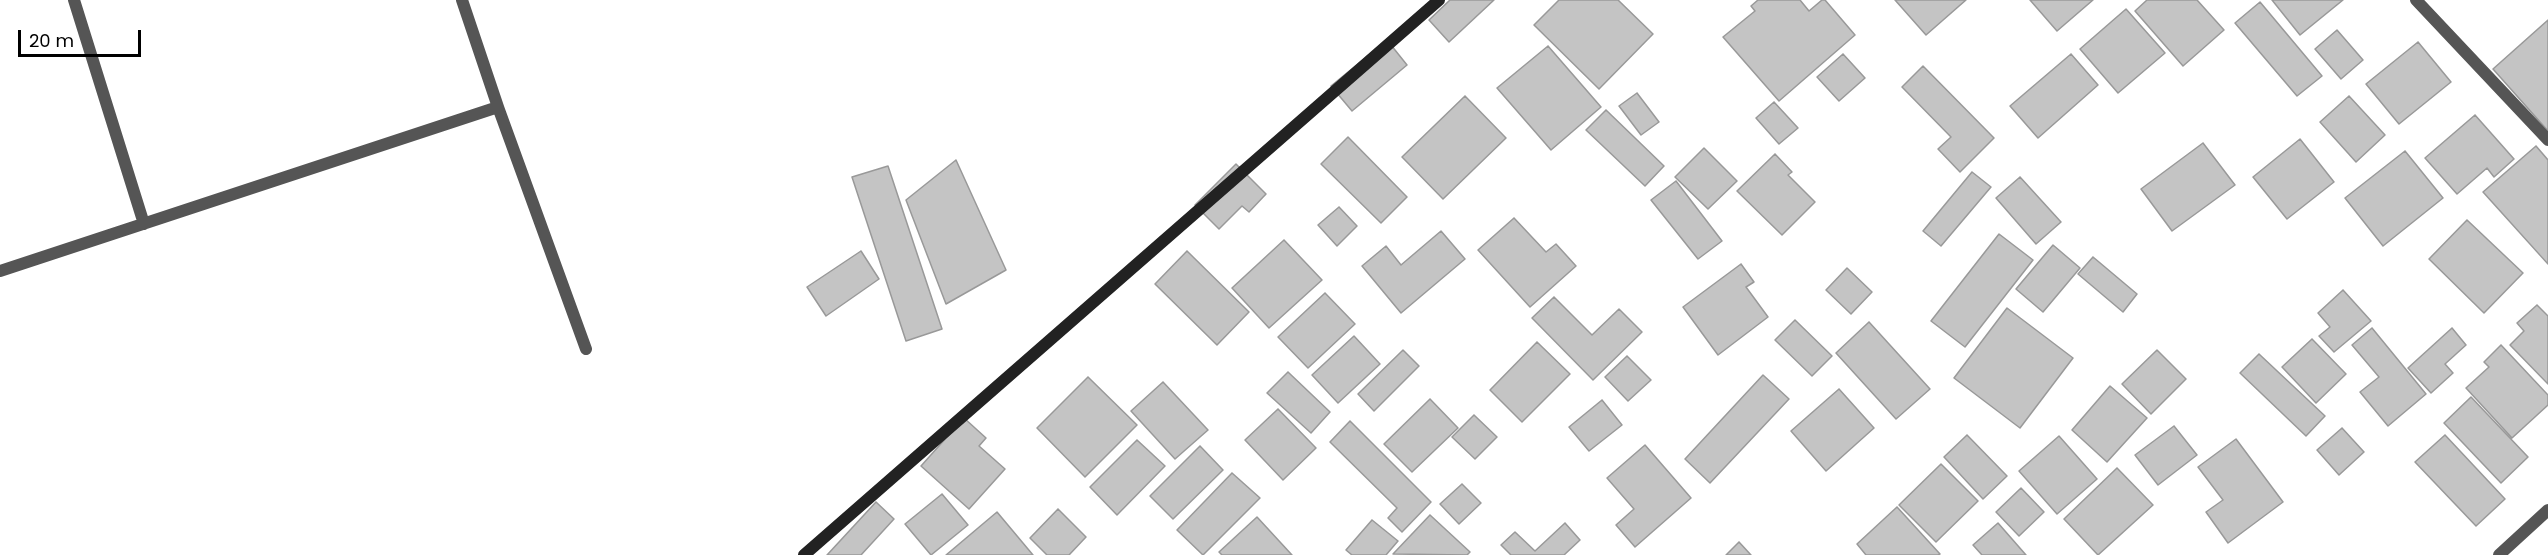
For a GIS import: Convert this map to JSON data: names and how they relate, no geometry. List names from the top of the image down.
{
  "scale_bar": "20 m"
}
